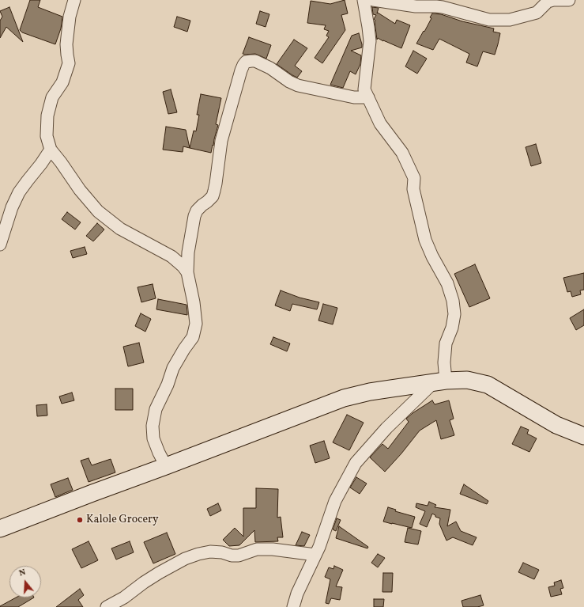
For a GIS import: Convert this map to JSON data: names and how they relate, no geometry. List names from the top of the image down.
{
  "places": ["Kalole Grocery"],
  "north": "top"
}
